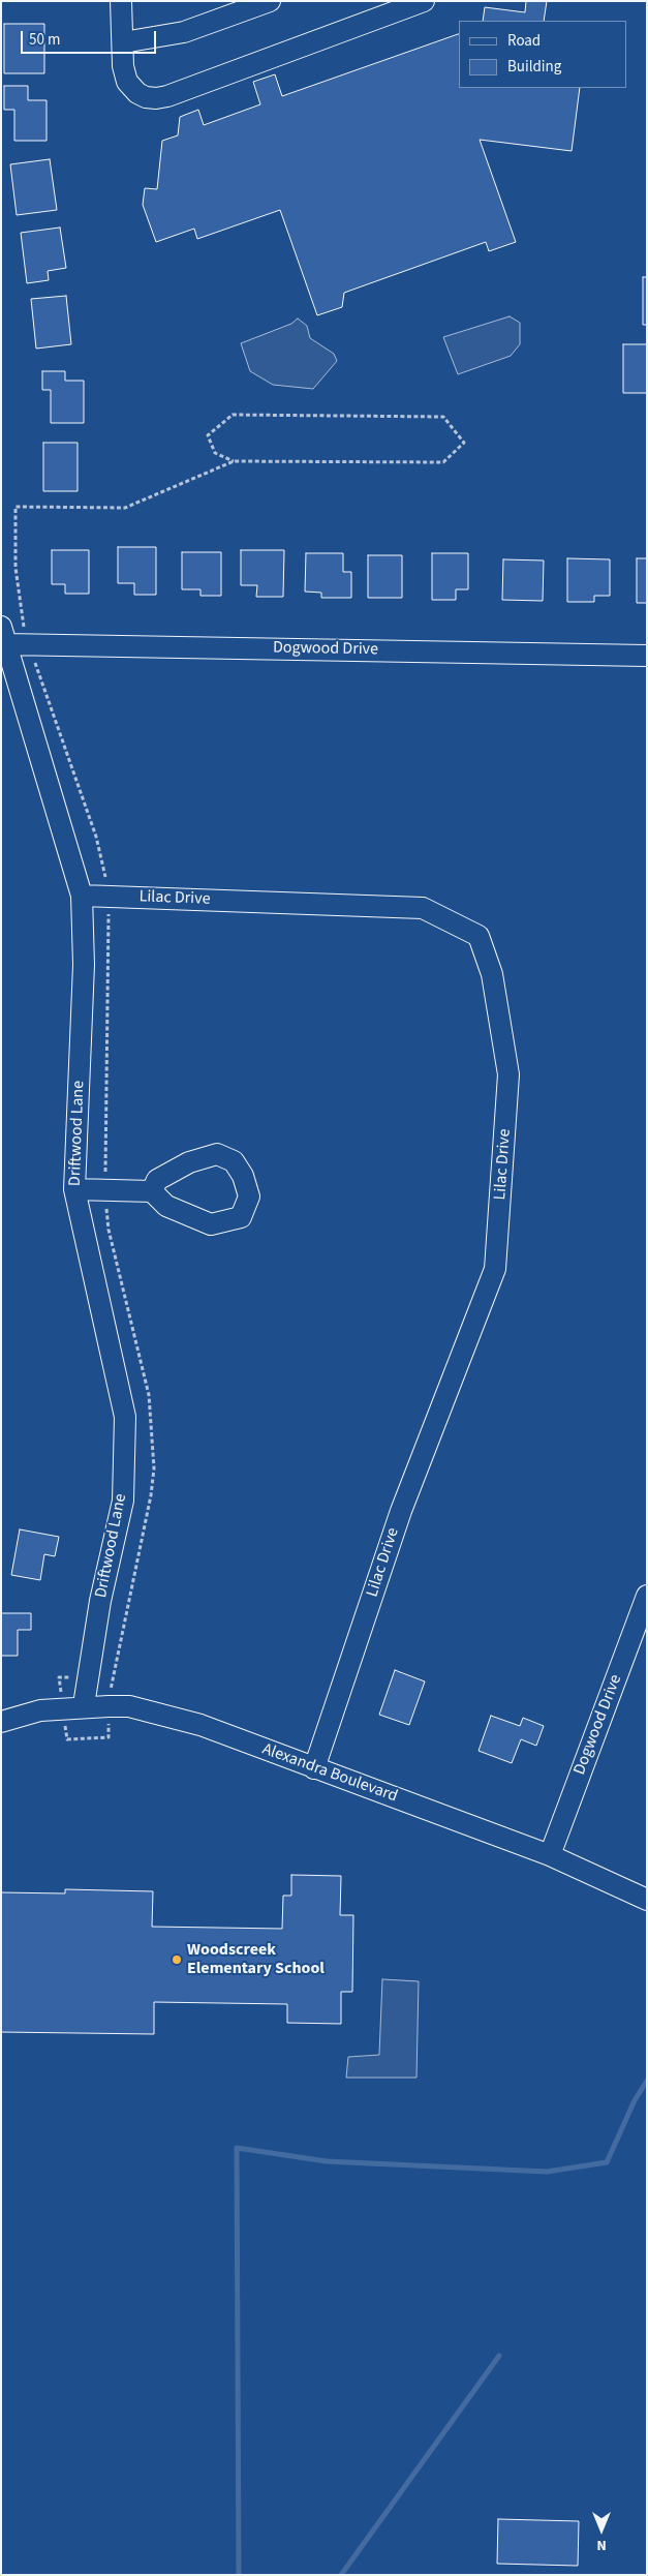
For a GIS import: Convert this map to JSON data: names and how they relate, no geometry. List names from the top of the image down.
{
  "streets": {
    "street": [
      "Dogwood Drive",
      "Lilac Drive",
      "Driftwood Lane",
      "Alexandra Boulevard"
    ]
  },
  "crossings": [
    ["Dogwood Drive", "Driftwood Lane"],
    ["Dogwood Drive", "Alexandra Boulevard"],
    ["Lilac Drive", "Driftwood Lane"],
    ["Lilac Drive", "Alexandra Boulevard"],
    ["Driftwood Lane", "Alexandra Boulevard"]
  ],
  "places": ["Woodscreek Elementary School"],
  "legend": ["Road", "Building"],
  "scale_bar": "50 m",
  "north": "bottom"
}
